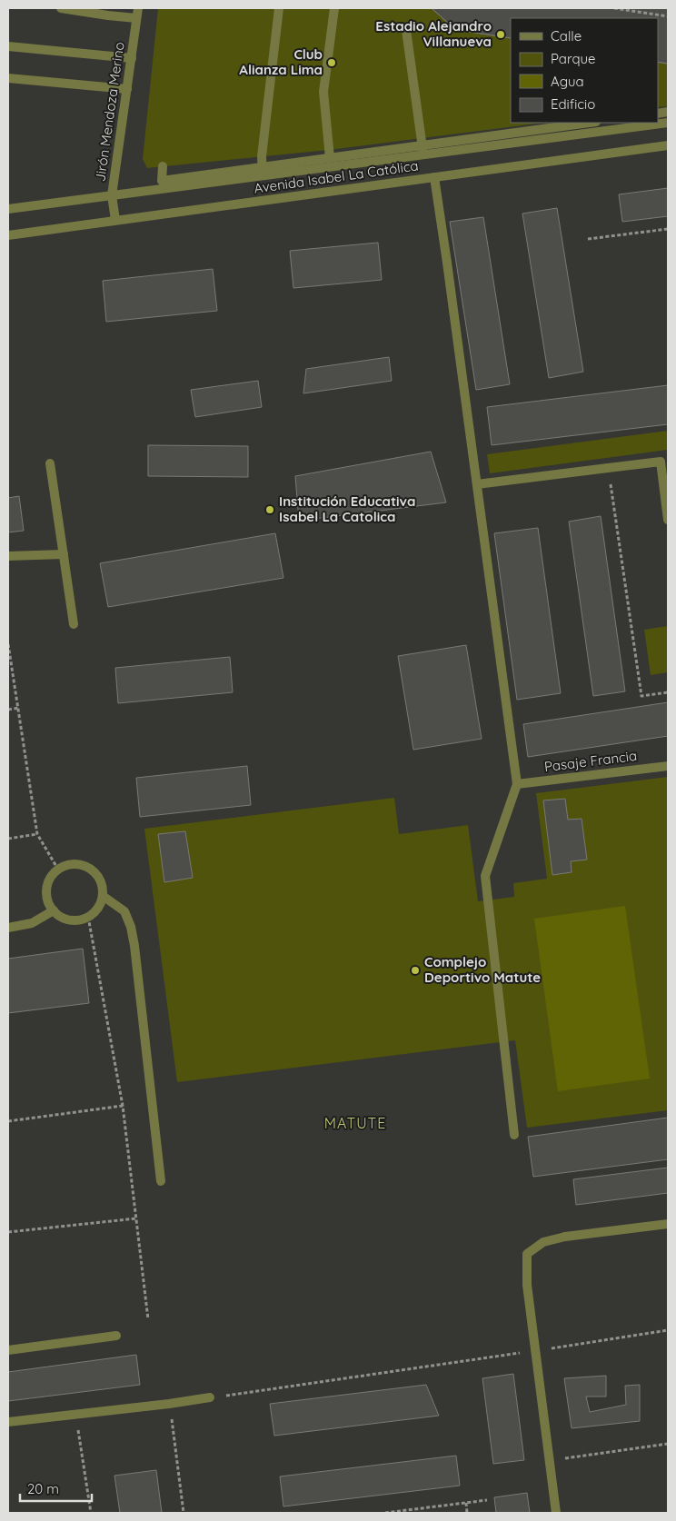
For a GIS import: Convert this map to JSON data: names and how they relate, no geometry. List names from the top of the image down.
{
  "streets": {
    "street": ["Jirón Mendoza Merino", "Avenida Isabel La Católica", "Pasaje Francia"]
  },
  "crossings": [
    ["Jirón Mendoza Merino", "Avenida Isabel La Católica"]
  ],
  "districts": ["MATUTE"],
  "places": [
    "Estadio Alejandro Villanueva",
    "Club Alianza Lima",
    "Institución Educativa Isabel La Catolica",
    "Complejo Deportivo Matute"
  ],
  "legend": [
    "Calle",
    "Parque",
    "Agua",
    "Edificio"
  ],
  "scale_bar": "20 m"
}
